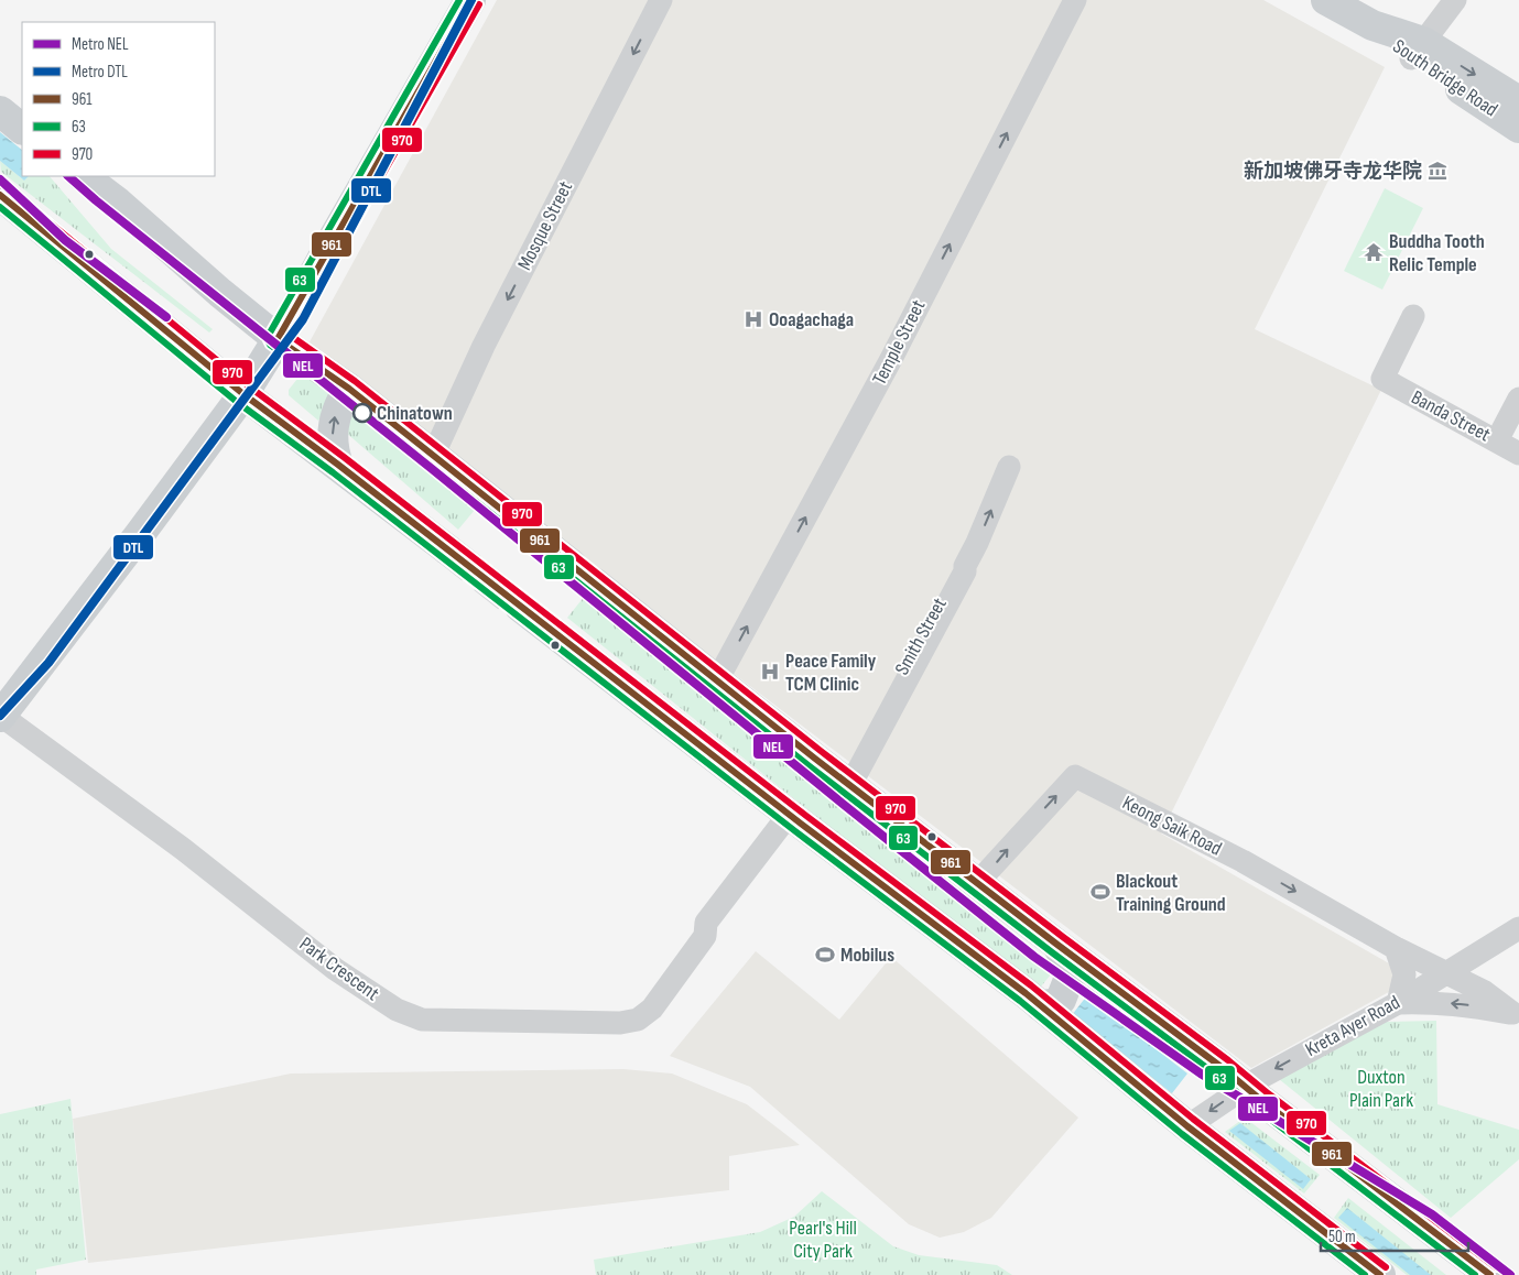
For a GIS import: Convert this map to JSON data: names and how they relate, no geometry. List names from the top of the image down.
{
  "streets": {
    "main road": ["South Bridge Road"],
    "street": [
      "Mosque Street",
      "Temple Street",
      "Banda Street",
      "Smith Street",
      "Keong Saik Road",
      "Park Crescent",
      "Kreta Ayer Road"
    ]
  },
  "crossings": [
    ["Keong Saik Road", "Kreta Ayer Road"]
  ],
  "one_way": [
    "Mosque Street",
    "Temple Street",
    "Smith Street",
    "Kreta Ayer Road"
  ],
  "parks": ["Duxton Plain Park", "Pearl's Hill City Park"],
  "places": {
    "museum": ["新加坡佛牙寺龙华院"],
    "temple": ["Buddha Tooth Relic Temple"],
    "hospital": ["Ooagachaga", "Peace Family TCM Clinic"],
    "other": ["Chinatown"],
    "sports": ["Blackout Training Ground", "Mobilus"]
  },
  "lines": [
    "metro line DTL",
    "transit line 961",
    "transit line 63",
    "transit line 970",
    "metro line NEL"
  ],
  "legend": [
    "Metro NEL",
    "Metro DTL",
    "961",
    "63",
    "970"
  ],
  "scale_bar": "50 m"
}
